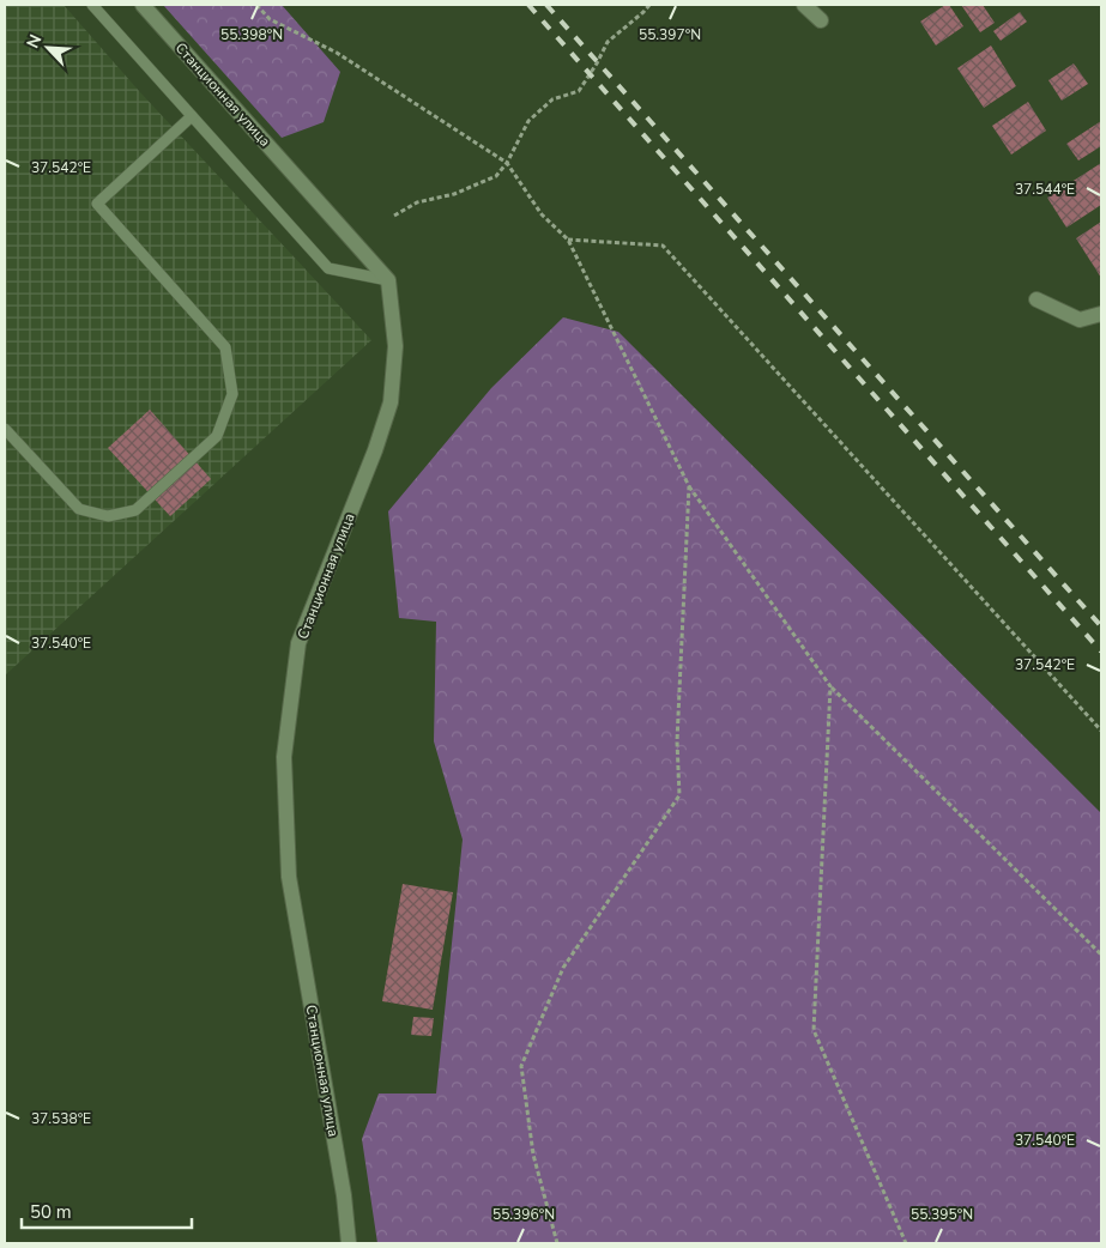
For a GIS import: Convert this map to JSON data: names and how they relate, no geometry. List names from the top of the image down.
{
  "streets": {
    "street": ["Станционная улица"]
  },
  "scale_bar": "50 m",
  "north": "top left",
  "coordinates": [
    "55.398°N",
    "55.397°N",
    "37.542°E",
    "37.544°E",
    "37.540°E",
    "37.538°E",
    "55.396°N",
    "55.395°N"
  ]
}
